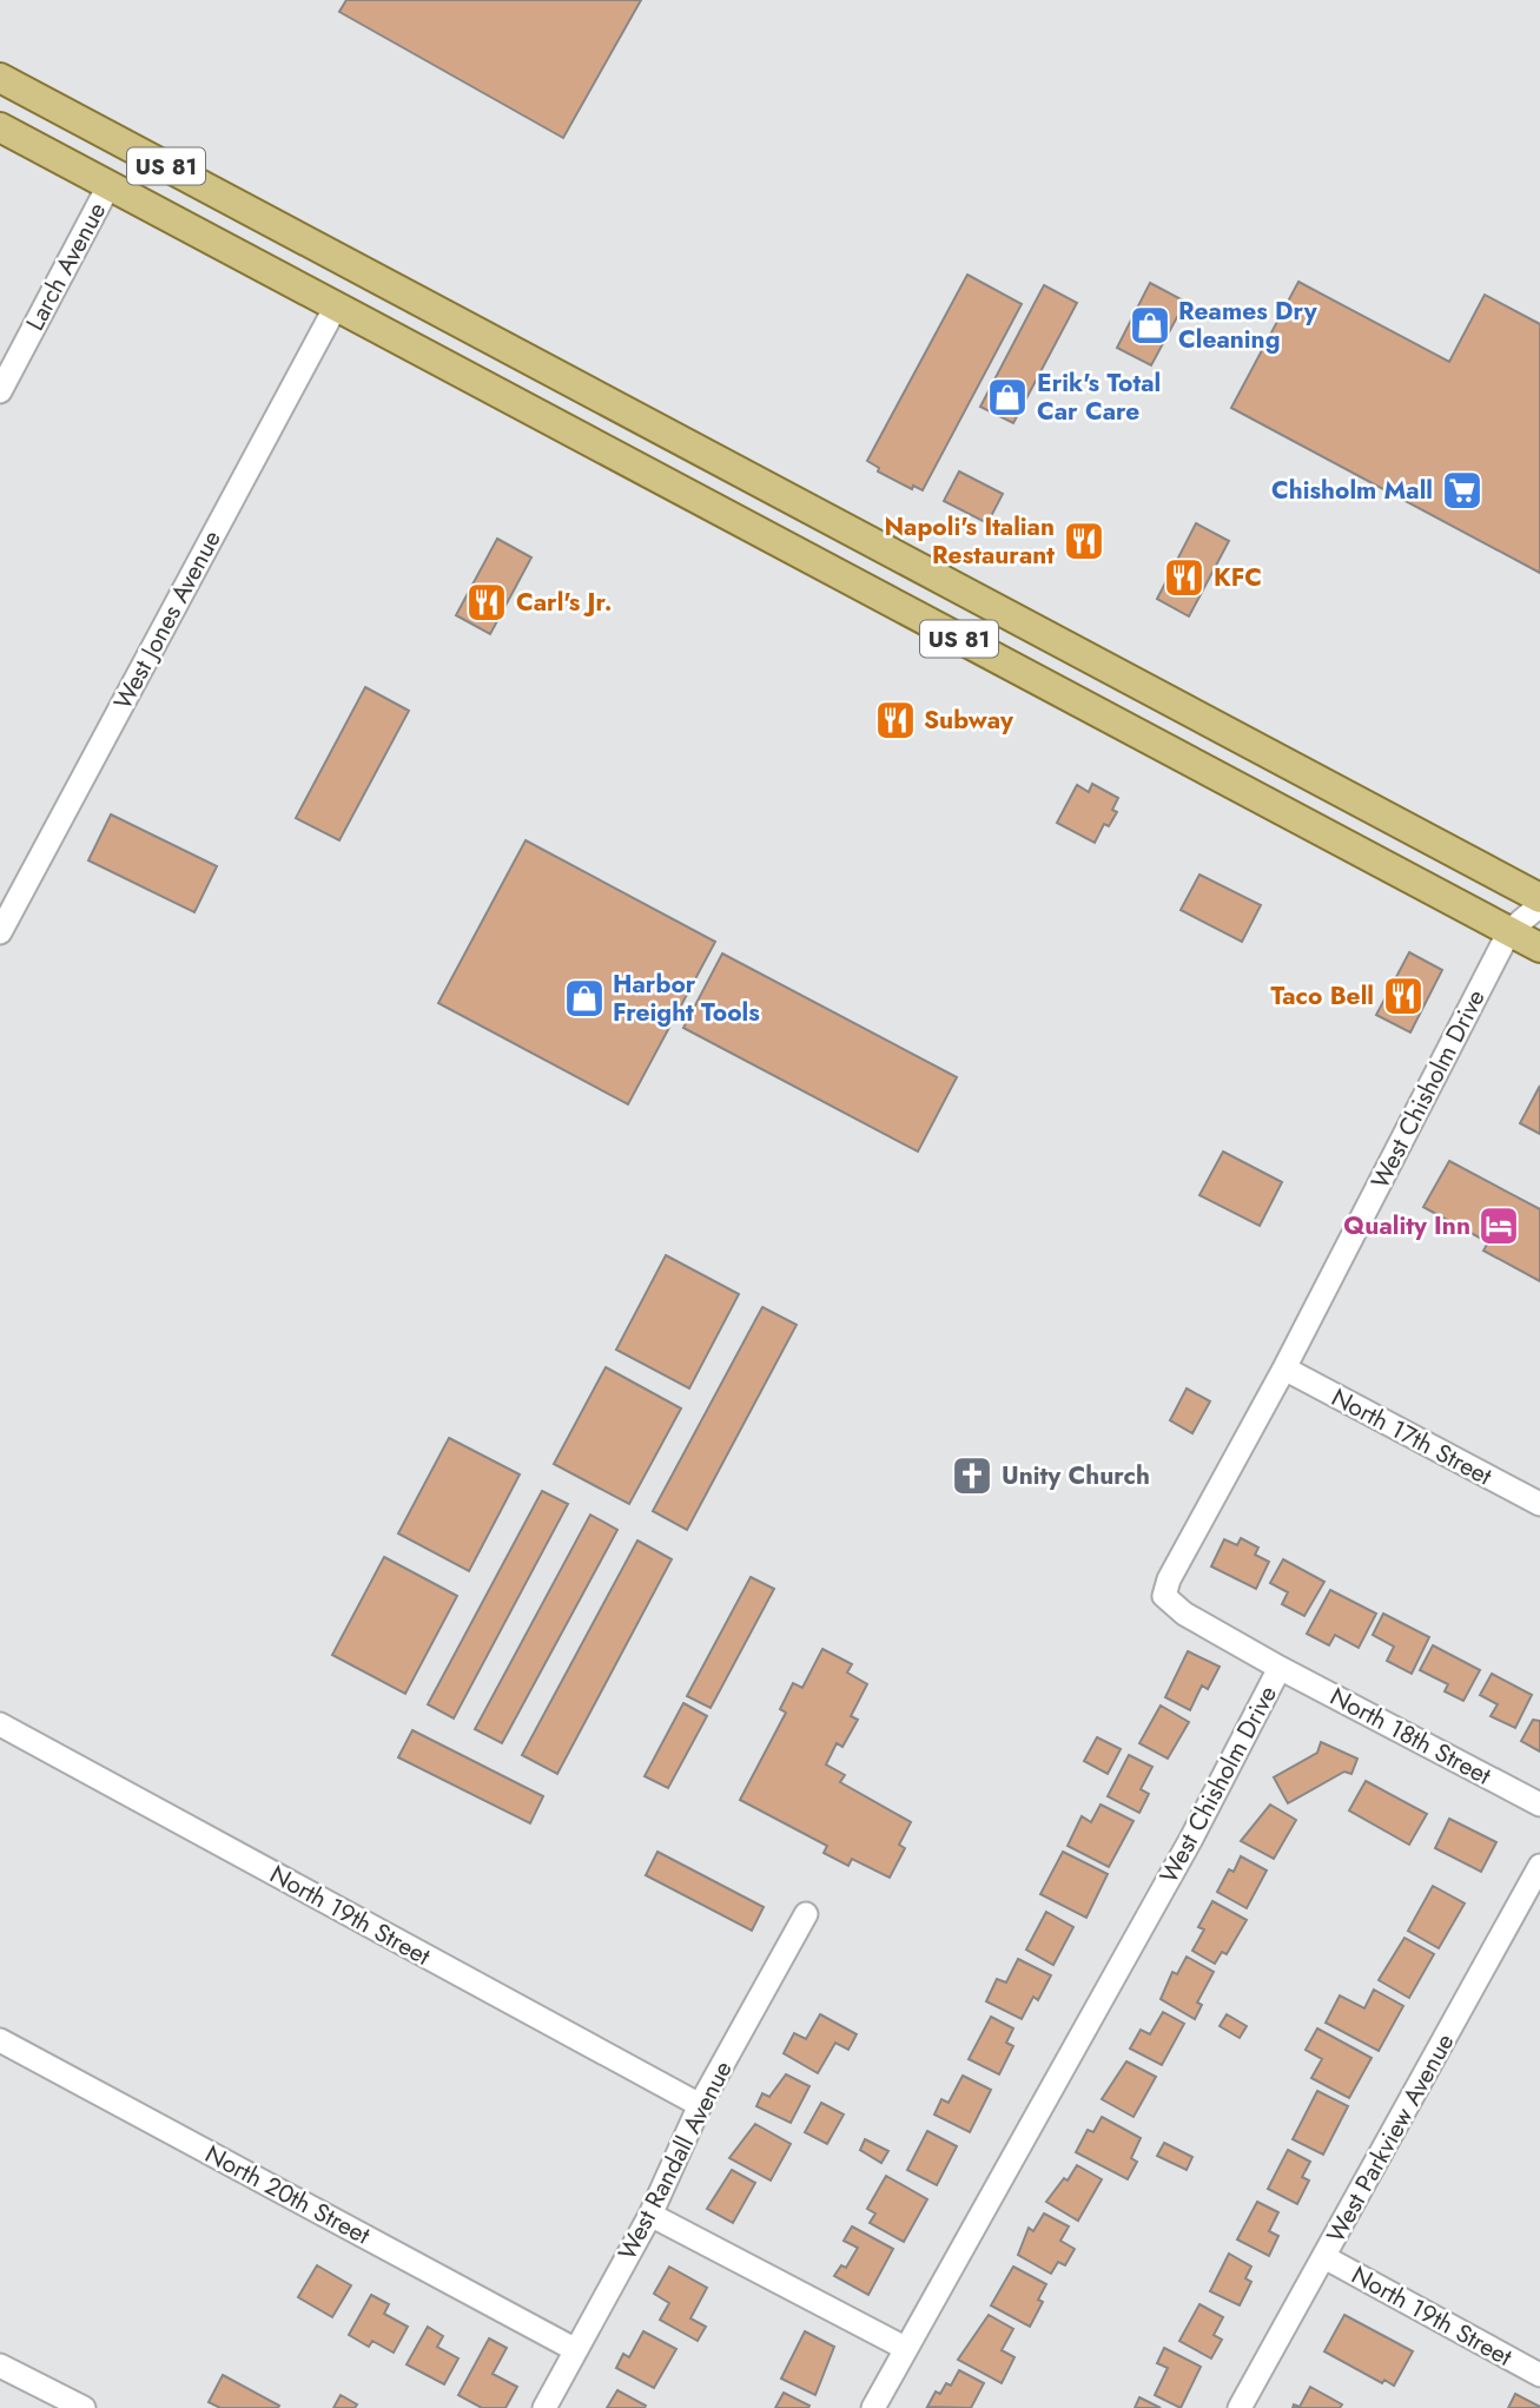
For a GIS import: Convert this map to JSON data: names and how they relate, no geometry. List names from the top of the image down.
{
  "streets": {
    "main road": ["US 81"],
    "street": [
      "Larch Avenue",
      "West Jones Avenue",
      "West Chisholm Drive",
      "North 17th Street",
      "North 18th Street",
      "North 19th Street",
      "West Parkview Avenue",
      "West Randall Avenue",
      "North 20th Street"
    ]
  },
  "crossings": [
    ["US 81", "Larch Avenue"],
    ["US 81", "West Jones Avenue"],
    ["US 81", "West Chisholm Drive"],
    ["West Chisholm Drive", "North 17th Street"],
    ["West Chisholm Drive", "North 18th Street"],
    ["North 19th Street", "West Parkview Avenue"],
    ["North 19th Street", "West Randall Avenue"],
    ["West Randall Avenue", "North 20th Street"]
  ],
  "places": {
    "shop": ["Reames Dry Cleaning", "Erik's Total Car Care", "Harbor Freight Tools"],
    "supermarket": ["Chisholm Mall"],
    "restaurant": [
      "Napoli's Italian Restaurant",
      "KFC",
      "Carl's Jr.",
      "Subway",
      "Taco Bell"
    ],
    "hotel": ["Quality Inn"],
    "church": ["Unity Church"]
  }
}
